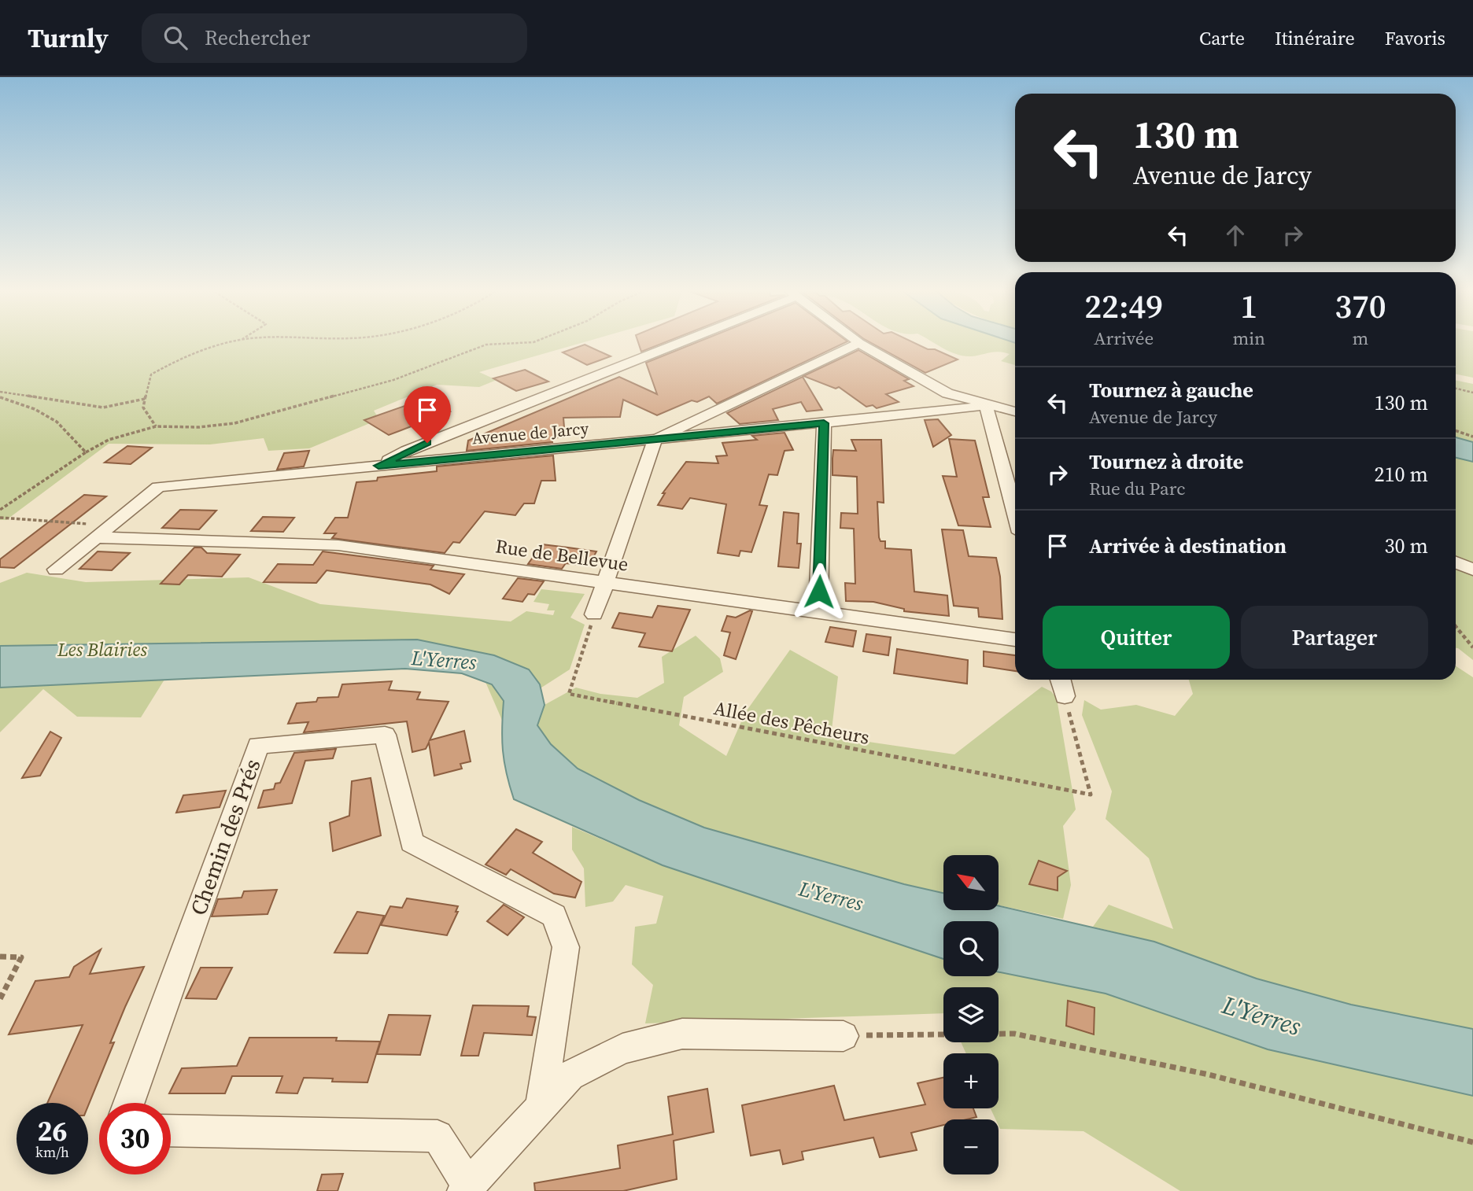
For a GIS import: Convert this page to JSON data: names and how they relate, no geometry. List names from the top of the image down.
{
  "streets": {
    "street": ["Avenue de Jarcy", "Rue de Bellevue", "Chemin des Prés"],
    "path": ["Allée des Pêcheurs"]
  },
  "crossings": [
    ["Avenue de Jarcy", "Rue de Bellevue"]
  ],
  "water": ["L'Yerres"],
  "parks": ["Les Blairies"],
  "north": "top left",
  "page": {
    "header": "Turnly",
    "search": "Rechercher",
    "nav": ["Carte", "Itinéraire", "Favoris"],
    "turn": ["130 m", "Avenue de Jarcy"],
    "eta": [
      "22:49",
      "Arrivée",
      "1",
      "min",
      "370",
      "m"
    ],
    "list": [
      {
        "name": "Tournez à gauche",
        "note": "Avenue de Jarcy",
        "value": "130 m"
      },
      {
        "name": "Tournez à droite",
        "note": "Rue du Parc",
        "value": "210 m"
      },
      {
        "name": "Arrivée à destination",
        "value": "30 m"
      }
    ],
    "buttons": ["Quitter", "Partager"],
    "map_buttons": ["+", "−"],
    "speed": "26 km/h",
    "limit": "30"
  }
}
